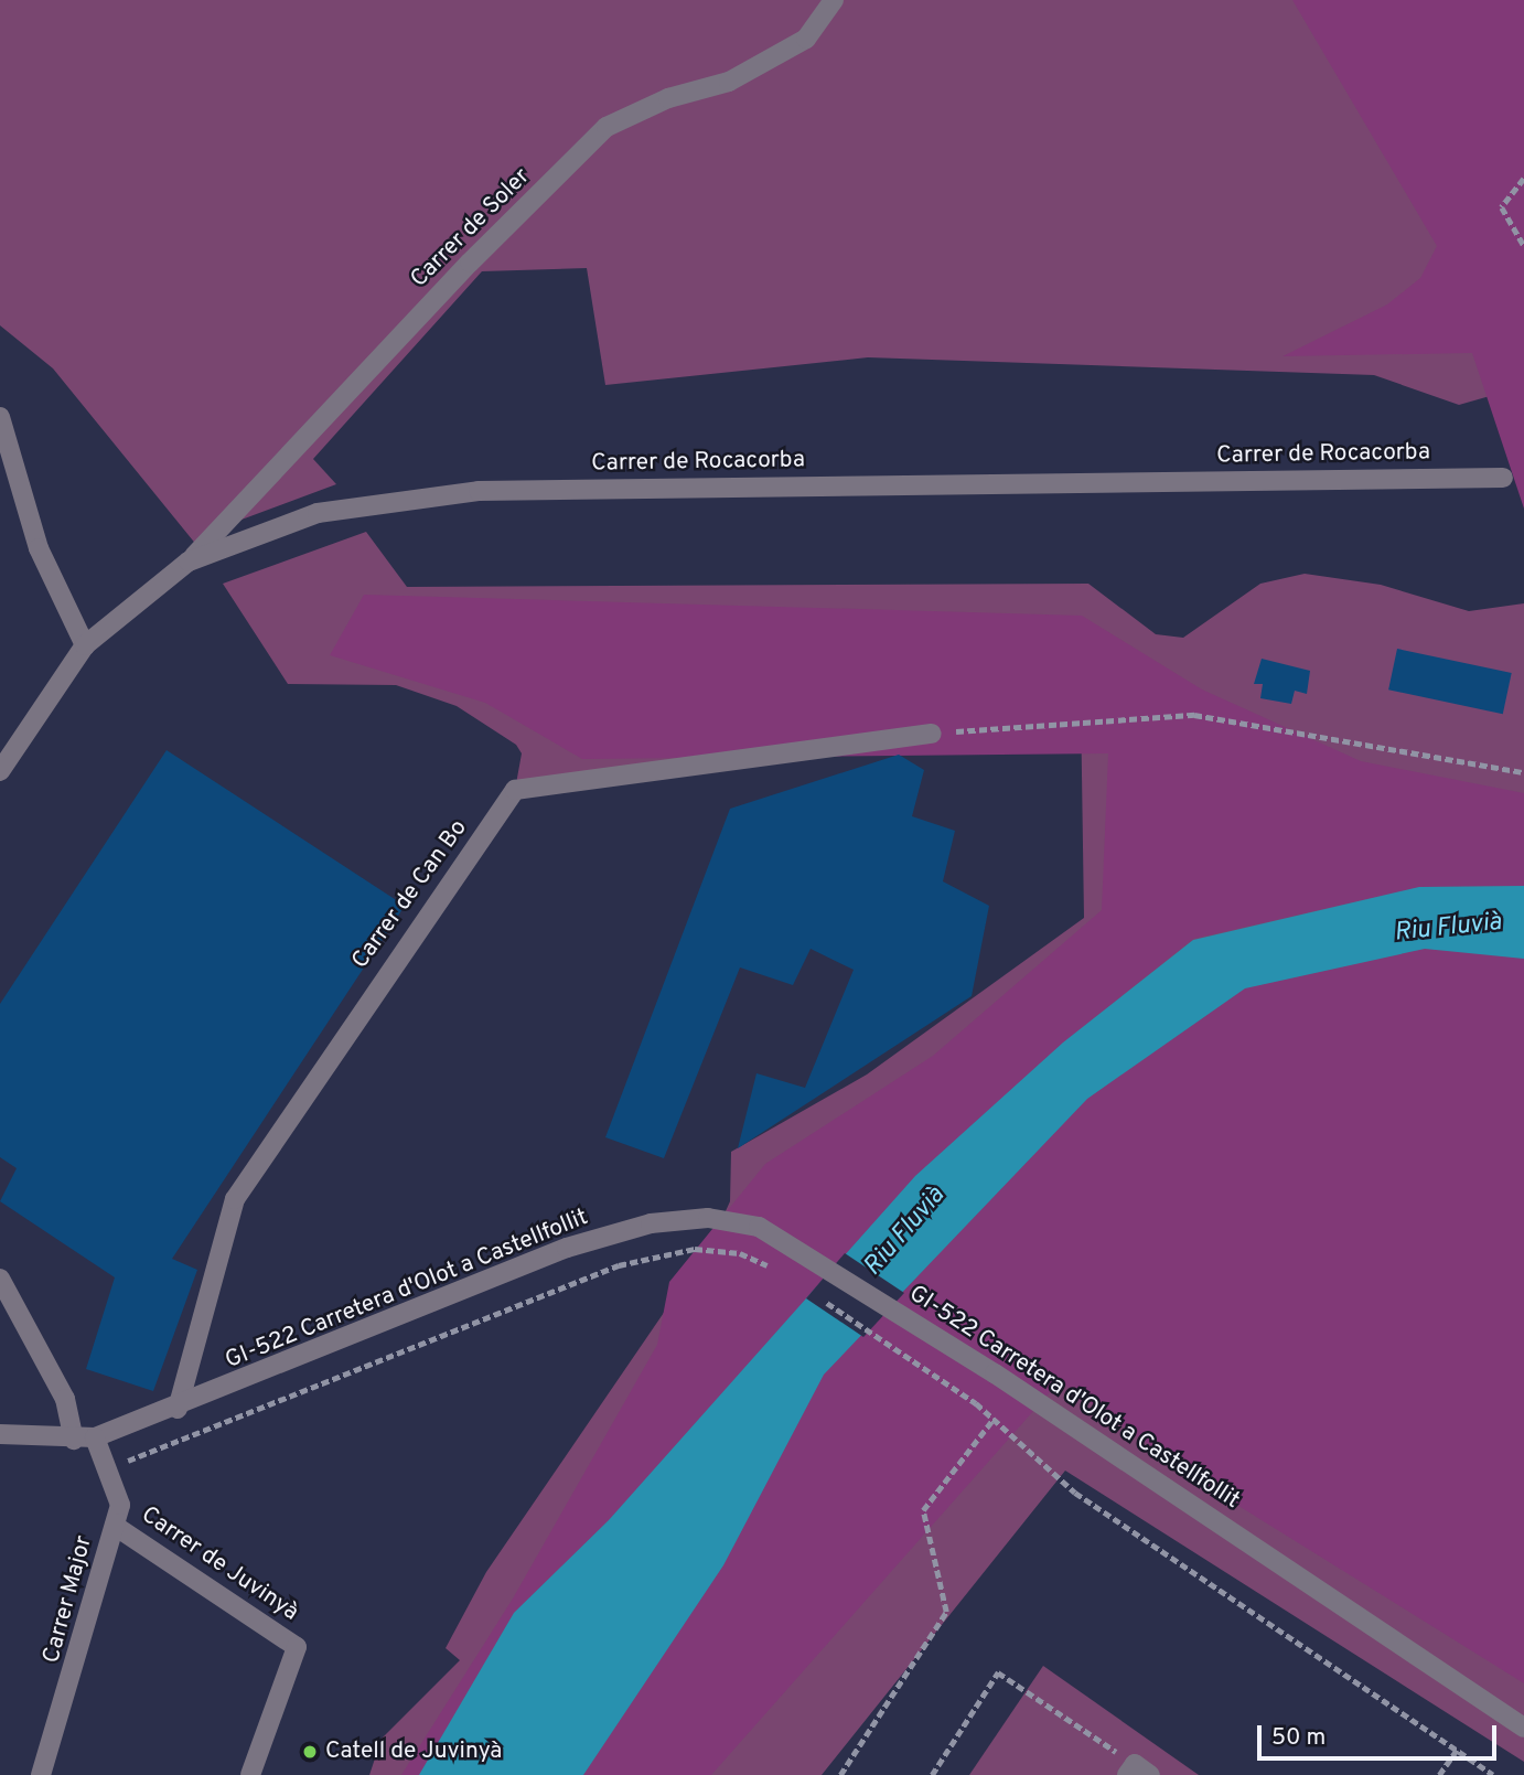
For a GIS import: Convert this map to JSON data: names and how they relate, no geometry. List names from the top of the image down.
{
  "streets": {
    "street": [
      "Carrer de Soler",
      "Carrer de Rocacorba",
      "Carrer de Can Bo",
      "GI-522 Carretera d'Olot a Castellfollit",
      "Carrer de Juvinyà",
      "Carrer Major"
    ]
  },
  "crossings": [
    ["Carrer de Soler", "Carrer de Rocacorba"],
    ["Carrer de Can Bo", "GI-522 Carretera d'Olot a Castellfollit"],
    ["GI-522 Carretera d'Olot a Castellfollit", "Carrer Major"],
    ["Carrer de Juvinyà", "Carrer Major"]
  ],
  "water": ["Riu Fluvià"],
  "places": ["Catell de Juvinyà"],
  "scale_bar": "50 m"
}
